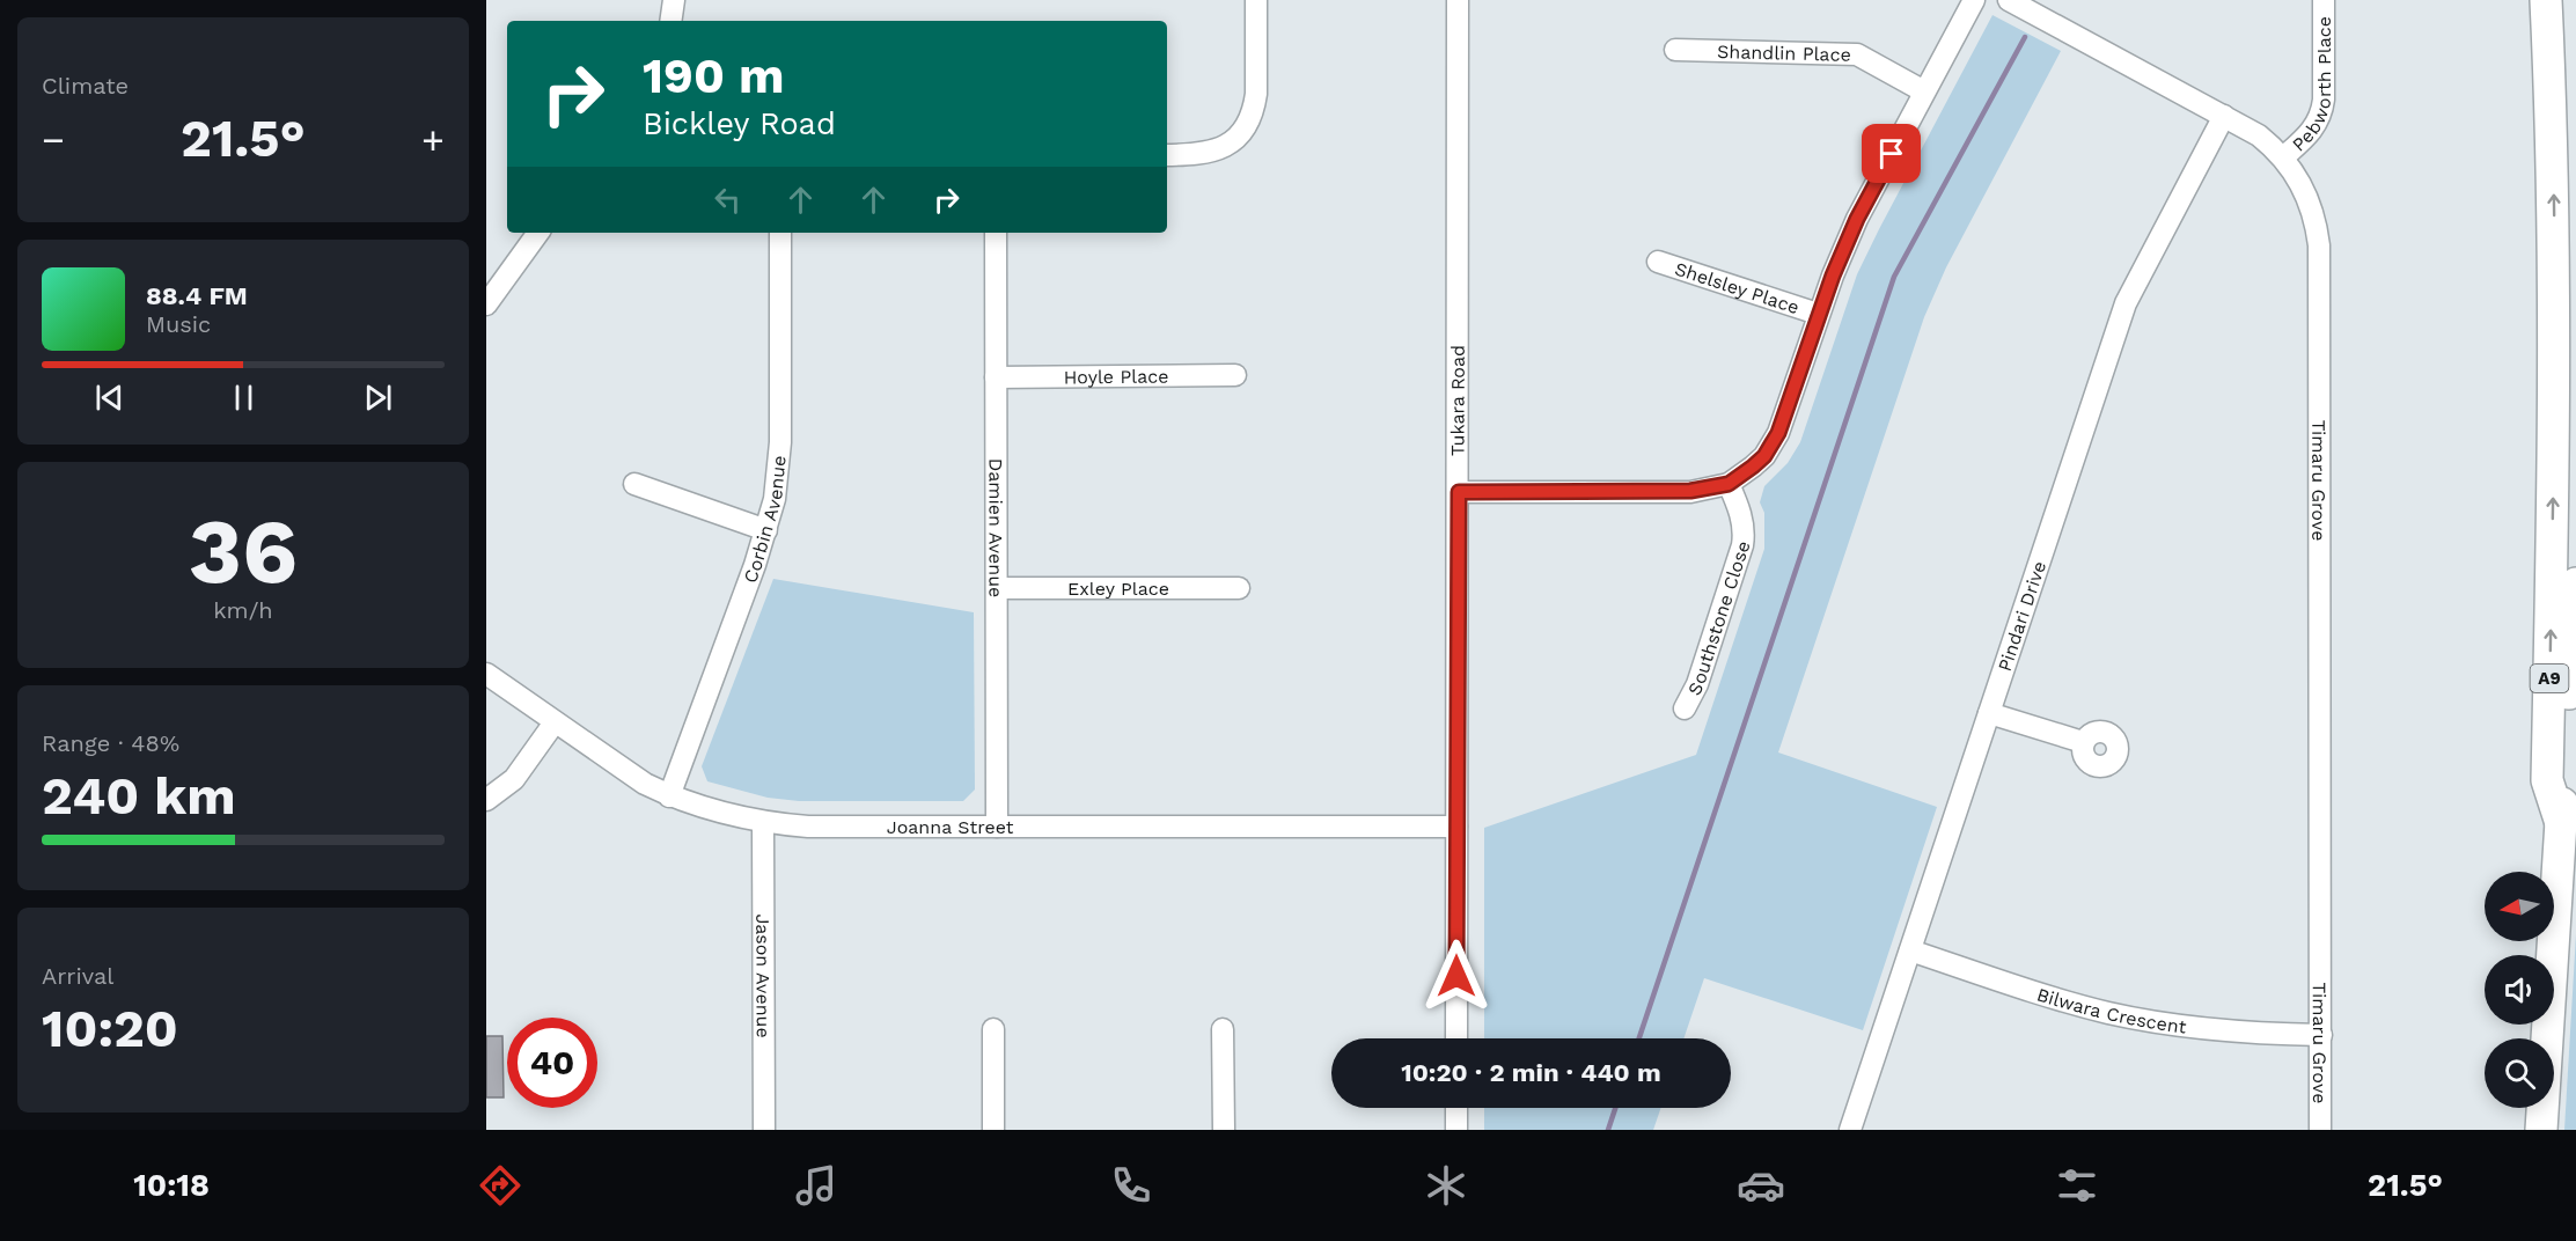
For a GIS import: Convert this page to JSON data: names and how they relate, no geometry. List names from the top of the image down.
{
  "streets": {
    "highway": ["A9"],
    "street": [
      "Shandlin Place",
      "Pebworth Place",
      "Shelsley Place",
      "Hoyle Place",
      "Tukara Road",
      "Timaru Grove",
      "Corbin Avenue",
      "Damien Avenue",
      "Exley Place",
      "Southstone Close",
      "Pindari Drive",
      "Joanna Street",
      "Jason Avenue",
      "Bilwara Crescent"
    ]
  },
  "crossings": [
    ["Pebworth Place", "Timaru Grove"],
    ["Hoyle Place", "Damien Avenue"],
    ["Tukara Road", "Joanna Street"],
    ["Timaru Grove", "Pindari Drive"],
    ["Timaru Grove", "Bilwara Crescent"],
    ["Corbin Avenue", "Joanna Street"],
    ["Damien Avenue", "Exley Place"],
    ["Damien Avenue", "Joanna Street"],
    ["Pindari Drive", "Bilwara Crescent"],
    ["Joanna Street", "Jason Avenue"]
  ],
  "north": "left",
  "page": {
    "tile": [
      "Climate",
      ["36", "km/h"],
      ["Range · 48%", "240 km"],
      ["Arrival", "10:20"]
    ],
    "turn": ["190 m", "Bickley Road"],
    "heat": ["−", "21.5°", "+"],
    "song": ["88.4 FM", "Music"],
    "limit": "40",
    "trip": "10:20 · 2 min · 440 m",
    "tabs": ["10:18", "21.5°"]
  }
}
